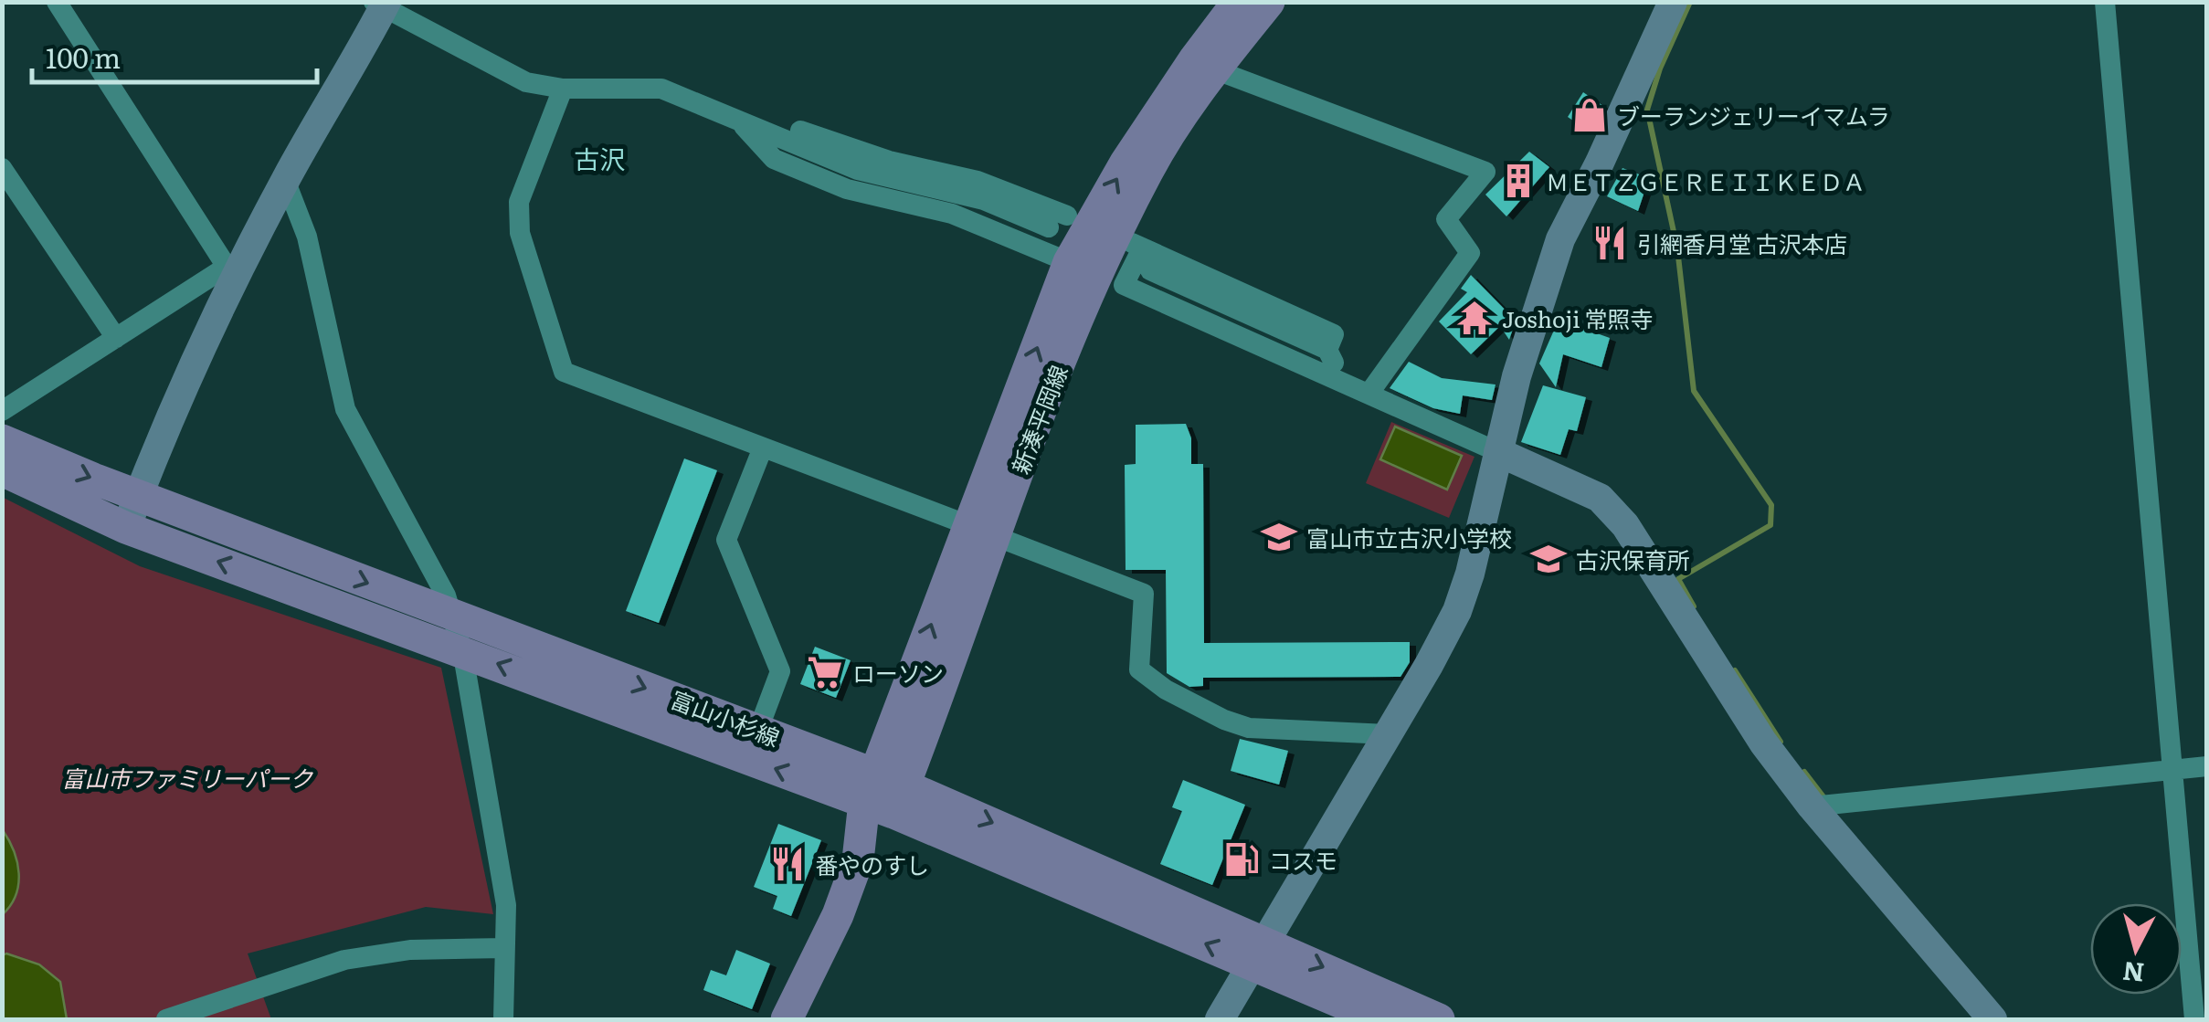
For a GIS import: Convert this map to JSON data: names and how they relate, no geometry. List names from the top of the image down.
{
  "streets": {
    "main road": ["新湊平岡線", "富山小杉線"]
  },
  "crossings": [
    ["新湊平岡線", "富山小杉線"]
  ],
  "districts": ["古沢"],
  "parks": ["富山市ファミリーパーク"],
  "places": {
    "shop": ["ブーランジェリーイマムラ"],
    "building": ["ＭＥＴＺＧＥＲＥＩＩＫＥＤＡ"],
    "restaurant": ["引網香月堂 古沢本店", "番やのすし"],
    "temple": ["Joshoji 常照寺"],
    "school or university": ["富山市立古沢小学校", "古沢保育所"],
    "supermarket": ["ローソン"],
    "fuel station": ["コスモ"]
  },
  "scale_bar": "100 m",
  "north": "bottom"
}
